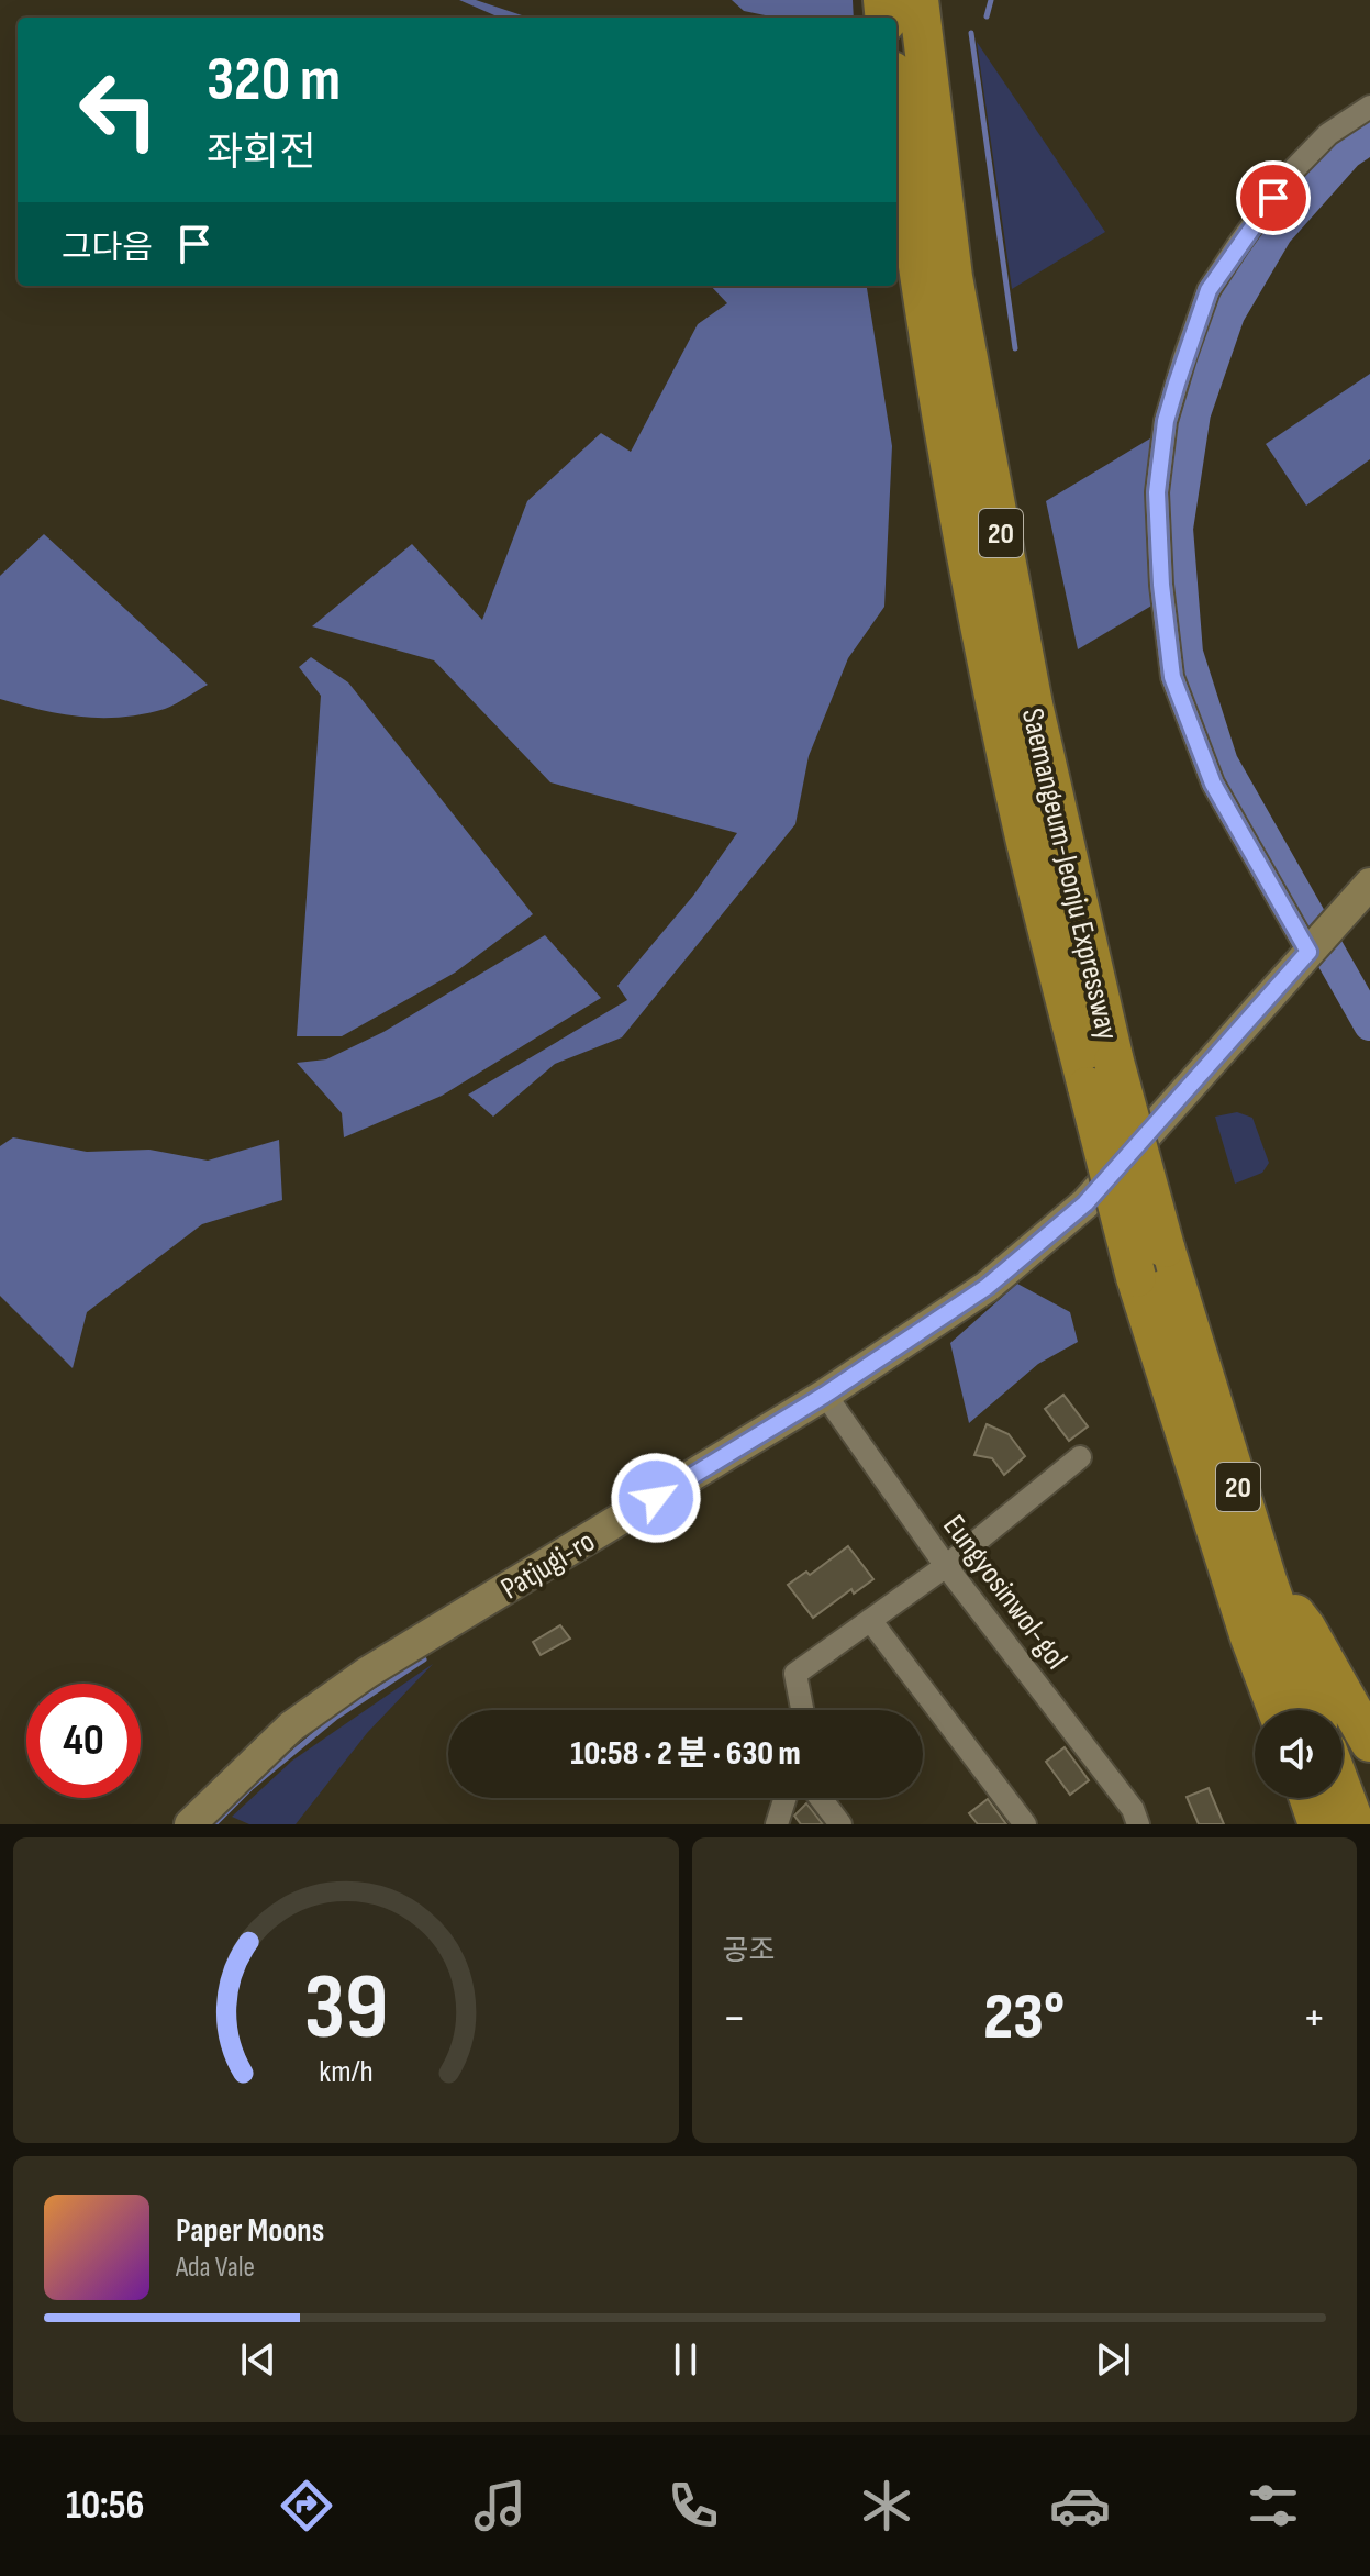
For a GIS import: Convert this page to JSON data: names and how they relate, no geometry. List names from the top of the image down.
{
  "streets": {
    "highway": ["20", "Saemangeum-Jeonju Expressway"],
    "street": ["Patjugi-ro", "Eungyosinwol-gol"]
  },
  "crossings": [
    ["Patjugi-ro", "Eungyosinwol-gol"]
  ],
  "page": {
    "turn": ["320 m", "좌회전"],
    "then": "그다음",
    "limit": "40",
    "trip": "10:58 · 2 분 · 630 m",
    "tile": "공조",
    "heat": ["−", "23°", "+"],
    "song": ["Paper Moons", "Ada Vale"],
    "tabs": "10:56",
    "gauge": ["39", "km/h"]
  }
}
